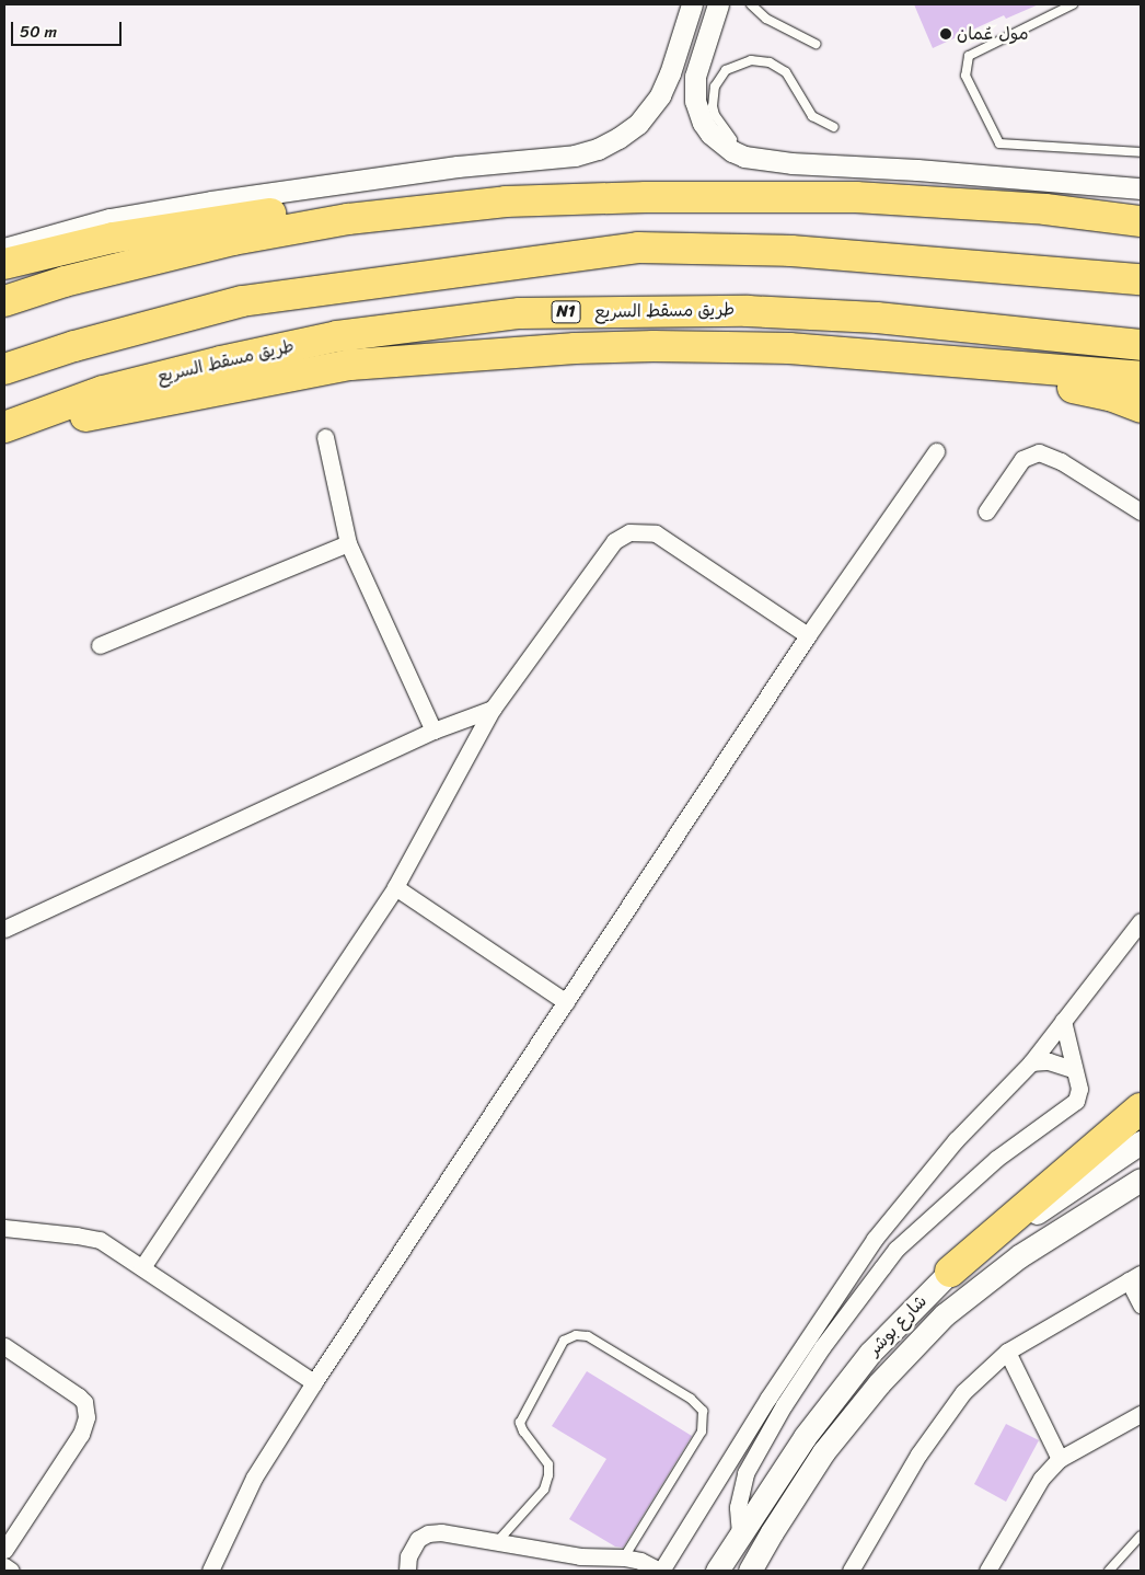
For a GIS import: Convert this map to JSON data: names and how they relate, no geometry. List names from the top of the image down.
{
  "streets": {
    "highway": ["طريق مسقط السريع", "N1"],
    "main road": ["شارع بوشر"]
  },
  "places": ["مول عُمان"],
  "scale_bar": "50 m"
}
